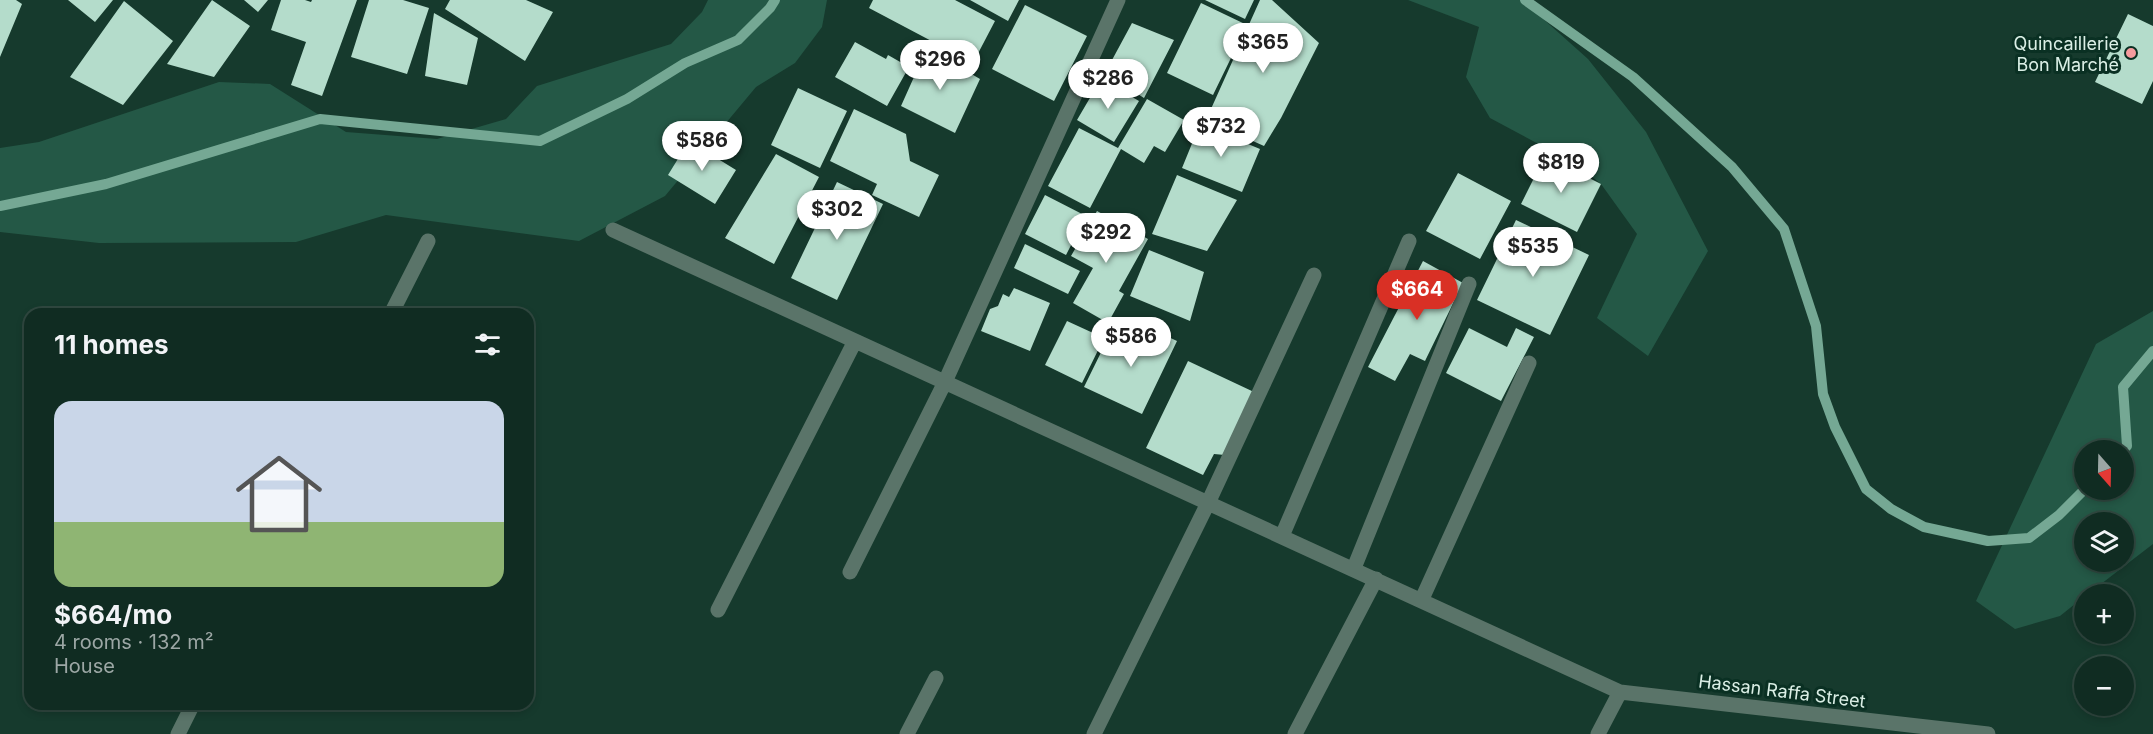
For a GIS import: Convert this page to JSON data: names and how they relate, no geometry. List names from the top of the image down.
{
  "streets": {
    "street": ["Hassan Raffa Street"]
  },
  "places": ["Quincaillerie Bon Marché"],
  "north": "bottom",
  "page": {
    "price": [
      "$365",
      "$296",
      "$286",
      "$732",
      "$586",
      "$819",
      "$302",
      "$292",
      "$535",
      "$664",
      "$586"
    ],
    "heading": "11 homes",
    "list": [
      {
        "name": "$664/mo",
        "note": "4 rooms · 132 m² · House"
      }
    ],
    "map_buttons": ["+", "−"]
  }
}
